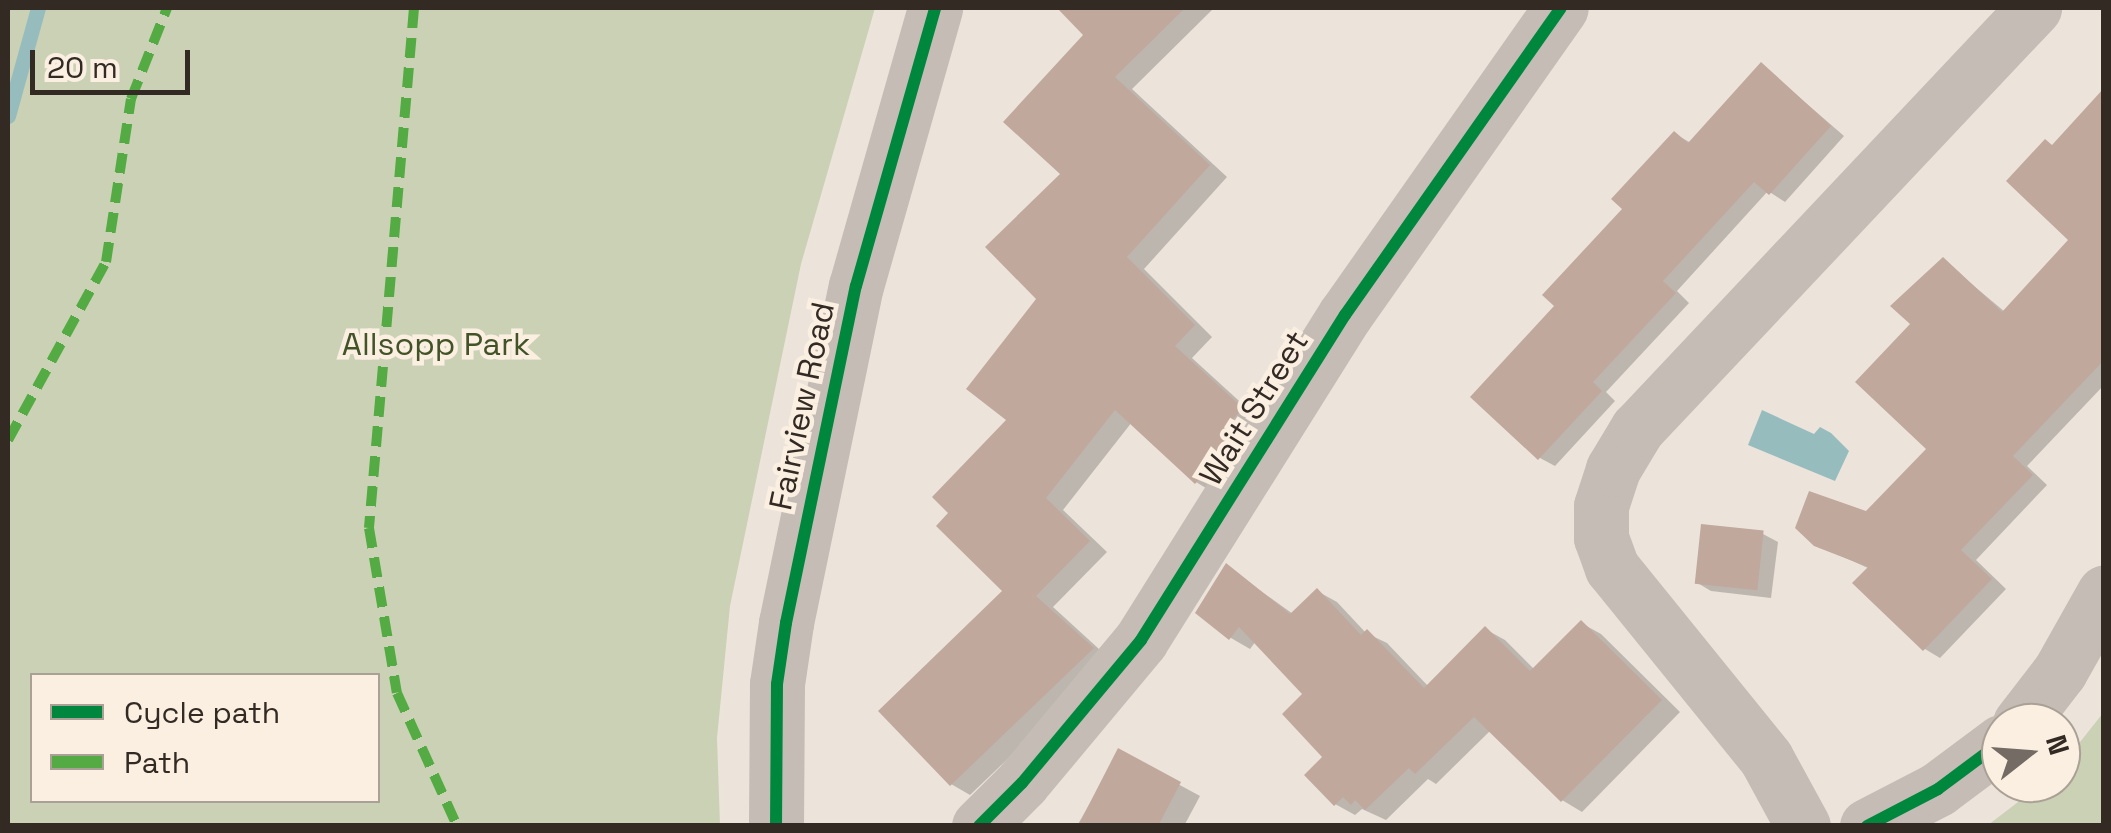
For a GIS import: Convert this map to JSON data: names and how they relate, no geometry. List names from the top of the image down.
{
  "streets": {
    "street": ["Fairview Road", "Wait Street"]
  },
  "parks": ["Allsopp Park"],
  "legend": ["Cycle path", "Path"],
  "scale_bar": "20 m",
  "north": "right"
}
